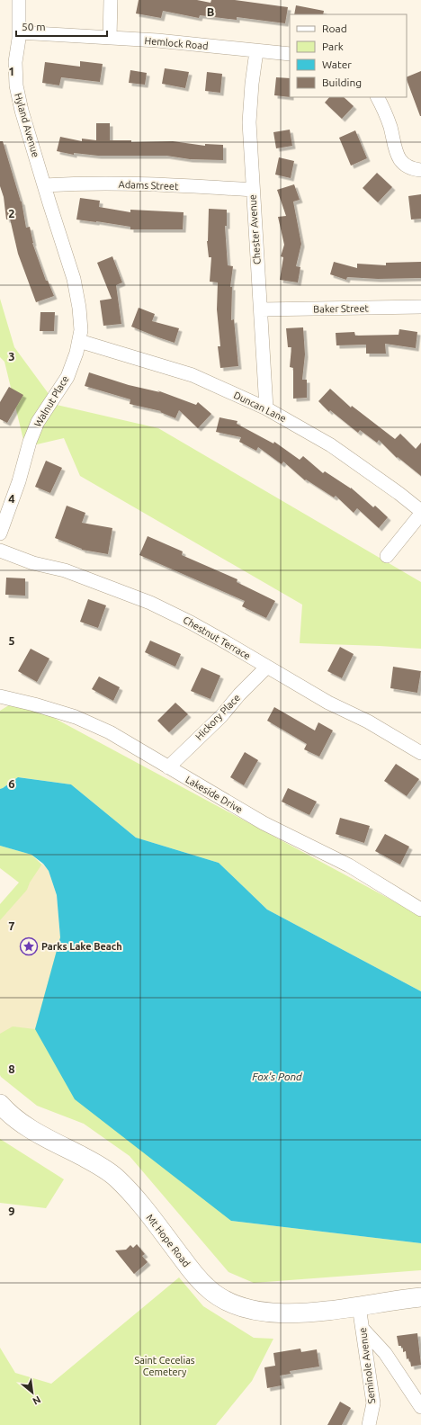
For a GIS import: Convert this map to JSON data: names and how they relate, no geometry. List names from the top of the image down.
{
  "streets": {
    "street": [
      "Hemlock Road",
      "Hyland Avenue",
      "Adams Street",
      "Chester Avenue",
      "Baker Street",
      "Walnut Place",
      "Duncan Lane",
      "Chestnut Terrace",
      "Hickory Place",
      "Lakeside Drive",
      "Mt Hope Road",
      "Seminole Avenue"
    ]
  },
  "crossings": [
    ["Hemlock Road", "Hyland Avenue"],
    ["Hemlock Road", "Chester Avenue"],
    ["Hyland Avenue", "Adams Street"],
    ["Hyland Avenue", "Walnut Place"],
    ["Adams Street", "Chester Avenue"],
    ["Adams Street", "Walnut Place"],
    ["Chester Avenue", "Baker Street"],
    ["Chester Avenue", "Duncan Lane"],
    ["Walnut Place", "Duncan Lane"],
    ["Chestnut Terrace", "Hickory Place"],
    ["Hickory Place", "Lakeside Drive"],
    ["Mt Hope Road", "Seminole Avenue"]
  ],
  "water": ["Fox's Pond"],
  "parks": ["Saint Cecelias Cemetery"],
  "places": {
    "place": ["Parks Lake Beach"]
  },
  "legend": [
    "Road",
    "Park",
    "Water",
    "Building"
  ],
  "scale_bar": "50 m",
  "north": "bottom right",
  "grid": {
    "columns": ["B"],
    "rows": [
      "1",
      "2",
      "3",
      "4",
      "5",
      "6",
      "7",
      "8",
      "9"
    ]
  }
}
